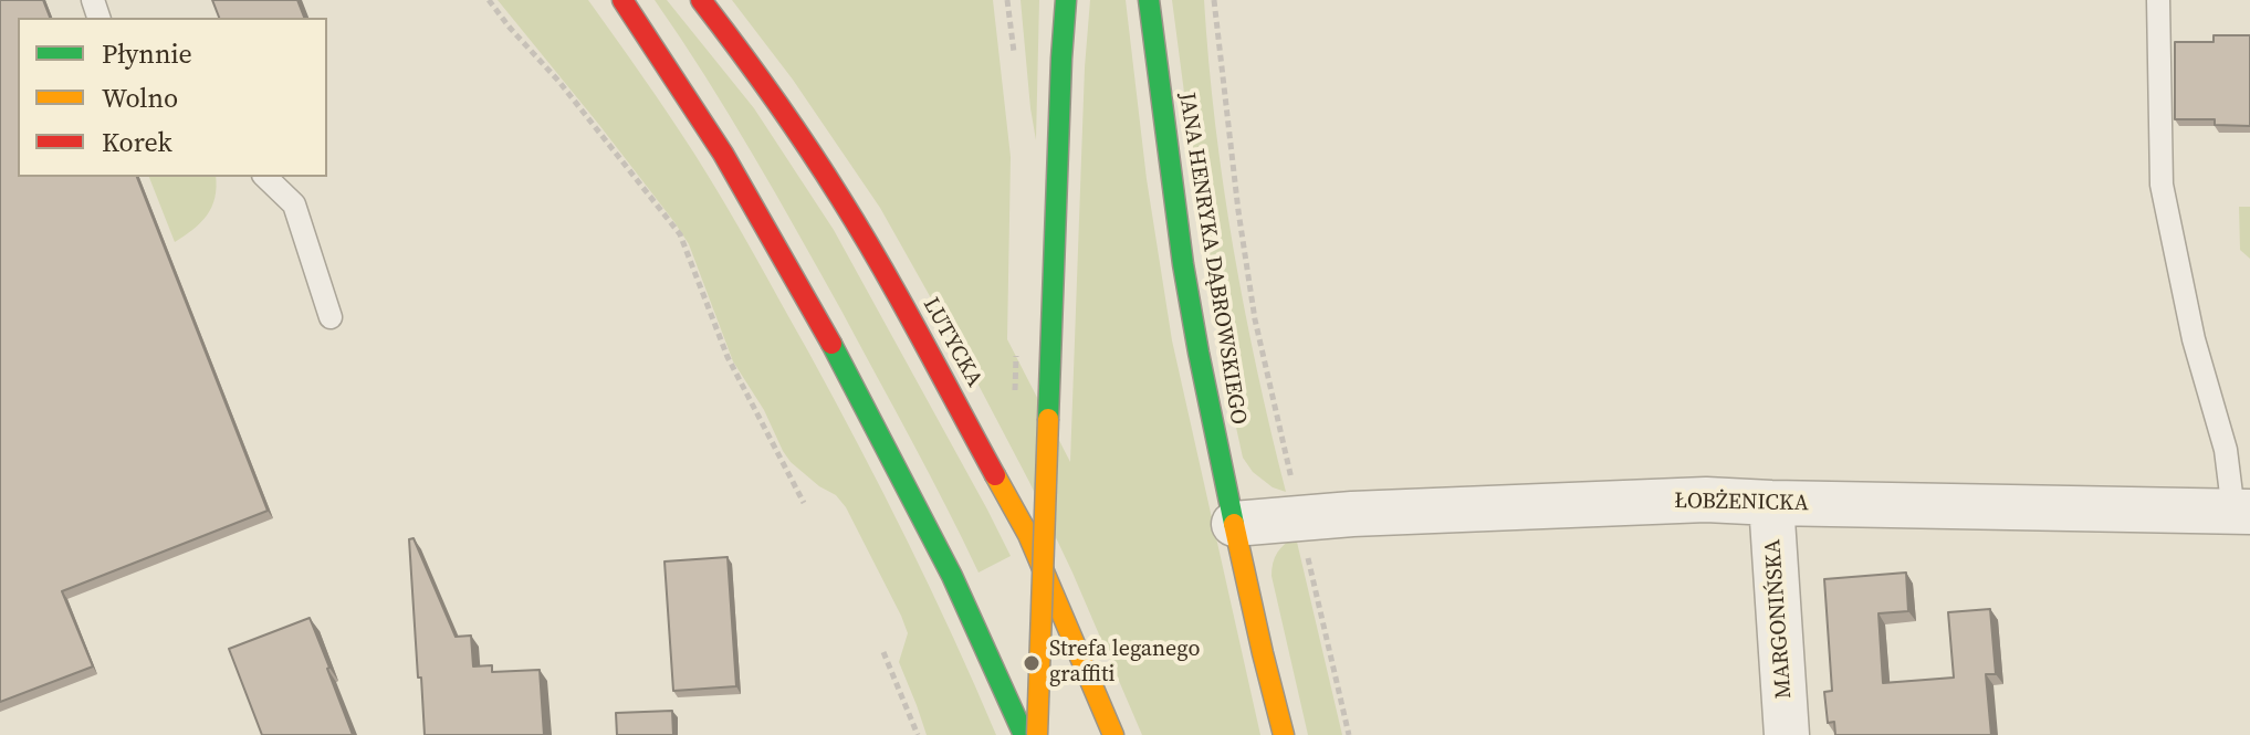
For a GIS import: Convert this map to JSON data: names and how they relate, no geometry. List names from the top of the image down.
{
  "streets": {
    "main road": ["JANA HENRYKA DĄBROWSKIEGO", "LUTYCKA"],
    "street": ["ŁOBŻENICKA", "MARGONIŃSKA"]
  },
  "crossings": [
    ["JANA HENRYKA DĄBROWSKIEGO", "ŁOBŻENICKA"],
    ["ŁOBŻENICKA", "MARGONIŃSKA"]
  ],
  "places": ["Strefa leganego graffiti"],
  "legend": ["Płynnie", "Wolno", "Korek"]
}
